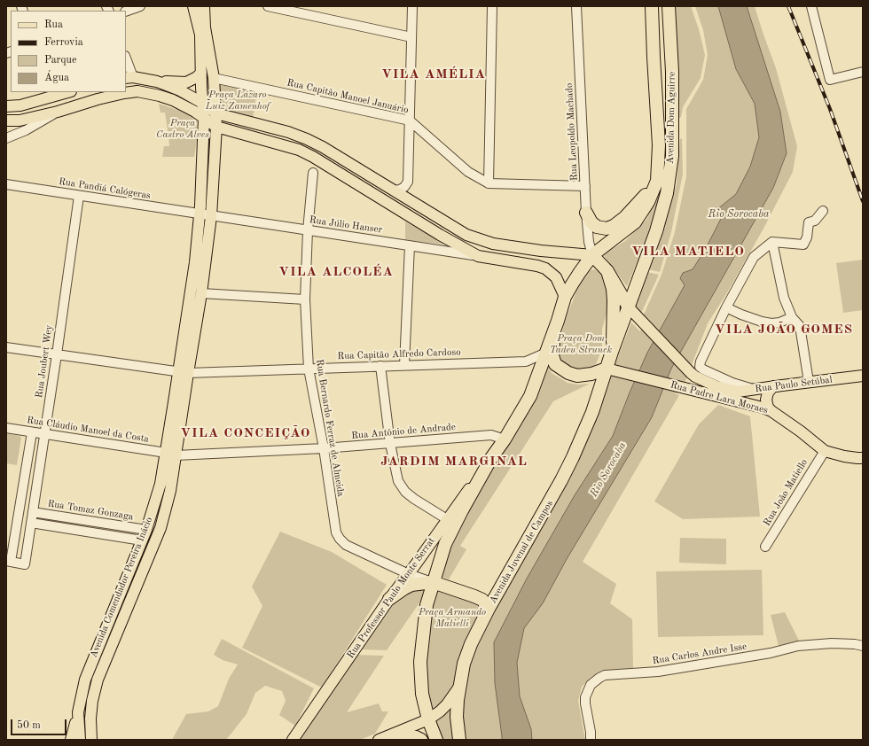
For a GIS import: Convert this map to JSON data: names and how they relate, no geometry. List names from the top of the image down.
{
  "streets": {
    "highway": ["Avenida Dom Aguirre", "Avenida Juvenal de Campos"],
    "main road": [
      "Rua Paulo Setúbal",
      "Rua Padre Lara Moraes",
      "Avenida Comendador Pereira Inácio",
      "Rua Professor Paulo Monte Serrat"
    ],
    "street": [
      "Rua Capitão Manoel Januário",
      "Rua Leopoldo Machado",
      "Rua Pandiá Calógeras",
      "Rua Júlio Hanser",
      "Rua Capitão Alfredo Cardoso",
      "Rua Joubert Wey",
      "Rua Bernardo Ferraz de Almeida",
      "Rua Cláudio Manoel da Costa",
      "Rua Antônio de Andrade",
      "Rua João Matiello",
      "Rua Tomaz Gonzaga",
      "Rua Carlos Andre Isse"
    ]
  },
  "crossings": [
    ["Rua Capitão Manoel Januário", "Rua Leopoldo Machado"],
    ["Rua Capitão Manoel Januário", "Avenida Comendador Pereira Inácio"],
    ["Avenida Dom Aguirre", "Rua Leopoldo Machado"],
    ["Avenida Dom Aguirre", "Rua Paulo Setúbal"],
    ["Avenida Dom Aguirre", "Avenida Juvenal de Campos"],
    ["Rua Pandiá Calógeras", "Rua Joubert Wey"],
    ["Rua Pandiá Calógeras", "Avenida Comendador Pereira Inácio"],
    ["Rua Júlio Hanser", "Rua Bernardo Ferraz de Almeida"],
    ["Rua Júlio Hanser", "Avenida Comendador Pereira Inácio"],
    ["Rua Capitão Alfredo Cardoso", "Rua Joubert Wey"],
    ["Rua Capitão Alfredo Cardoso", "Rua Bernardo Ferraz de Almeida"],
    ["Rua Capitão Alfredo Cardoso", "Avenida Comendador Pereira Inácio"],
    ["Rua Joubert Wey", "Rua Cláudio Manoel da Costa"],
    ["Rua Joubert Wey", "Rua Tomaz Gonzaga"],
    ["Rua Padre Lara Moraes", "Rua João Matiello"],
    ["Rua Padre Lara Moraes", "Avenida Juvenal de Campos"],
    ["Rua Bernardo Ferraz de Almeida", "Rua Antônio de Andrade"],
    ["Rua Bernardo Ferraz de Almeida", "Rua Professor Paulo Monte Serrat"],
    ["Rua Cláudio Manoel da Costa", "Rua Antônio de Andrade"],
    ["Rua Cláudio Manoel da Costa", "Avenida Comendador Pereira Inácio"],
    ["Rua Antônio de Andrade", "Avenida Comendador Pereira Inácio"],
    ["Rua Tomaz Gonzaga", "Avenida Comendador Pereira Inácio"]
  ],
  "districts": [
    "VILA AMÉLIA",
    "VILA MATIELO",
    "VILA ALCOLÉA",
    "VILA JOÃO GOMES",
    "VILA CONCEIÇÃO",
    "JARDIM MARGINAL"
  ],
  "water": ["Rio Sorocaba"],
  "parks": [
    "Praça Lázaro Luiz Zamenhof",
    "Praça Castro Alves",
    "Praça Dom Tadeu Strunck",
    "Praça Armando Matielli"
  ],
  "legend": [
    "Rua",
    "Ferrovia",
    "Parque",
    "Água"
  ],
  "scale_bar": "50 m"
}
